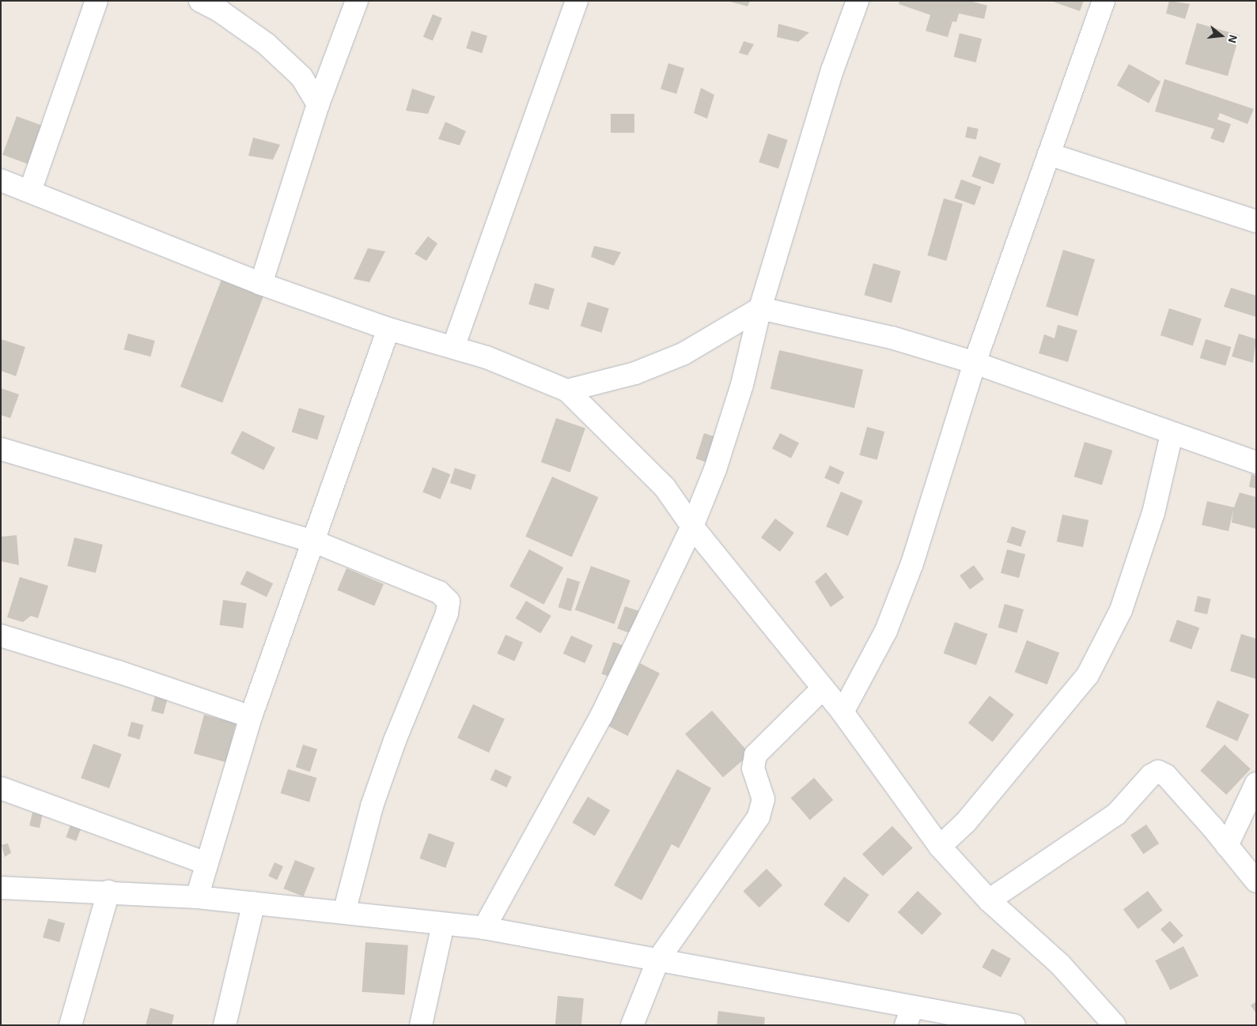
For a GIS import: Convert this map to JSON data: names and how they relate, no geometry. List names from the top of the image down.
{
  "north": "right"
}
